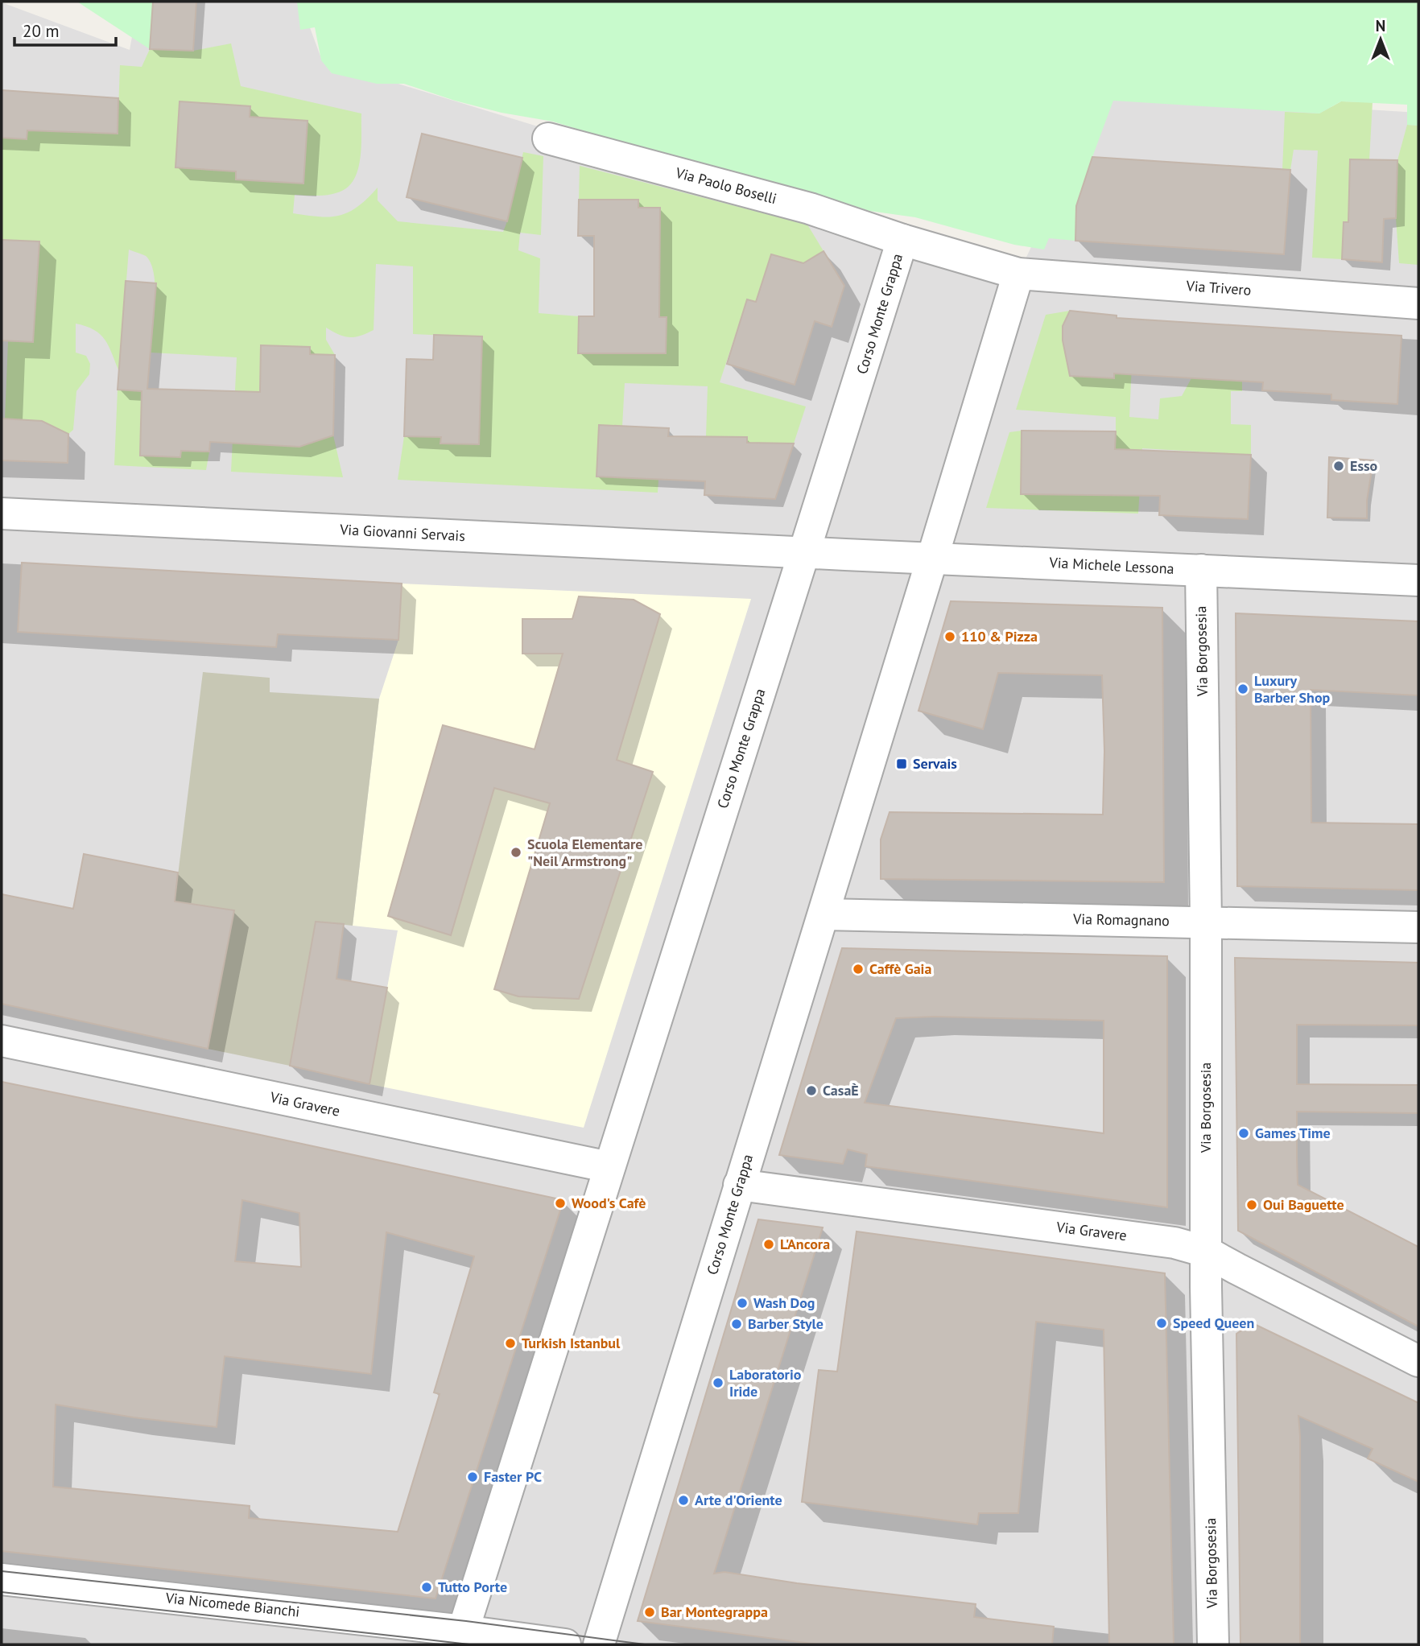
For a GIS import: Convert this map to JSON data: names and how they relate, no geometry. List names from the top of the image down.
{
  "streets": {
    "street": [
      "Via Paolo Boselli",
      "Via Trivero",
      "Corso Monte Grappa",
      "Via Giovanni Servais",
      "Via Michele Lessona",
      "Via Borgosesia",
      "Via Romagnano",
      "Via Gravere",
      "Via Nicomede Bianchi"
    ]
  },
  "crossings": [
    ["Via Paolo Boselli", "Corso Monte Grappa"],
    ["Via Trivero", "Corso Monte Grappa"],
    ["Corso Monte Grappa", "Via Giovanni Servais"],
    ["Corso Monte Grappa", "Via Michele Lessona"],
    ["Corso Monte Grappa", "Via Romagnano"],
    ["Corso Monte Grappa", "Via Gravere"],
    ["Corso Monte Grappa", "Via Nicomede Bianchi"],
    ["Via Giovanni Servais", "Via Michele Lessona"],
    ["Via Michele Lessona", "Via Borgosesia"],
    ["Via Borgosesia", "Via Romagnano"],
    ["Via Borgosesia", "Via Gravere"]
  ],
  "places": {
    "other": [
      "Esso",
      "110 & Pizza",
      "Luxury Barber Shop",
      "Scuola Elementare \"Neil Armstrong\"",
      "Caffè Gaia",
      "CasaÈ",
      "Games Time",
      "Wood's Cafè",
      "Oui Baguette",
      "L'Ancora",
      "Wash Dog",
      "Speed Queen",
      "Barber Style",
      "Turkish Istanbul",
      "Laboratorio Iride",
      "Faster PC",
      "Arte d'Oriente",
      "Tutto Porte",
      "Bar Montegrappa"
    ],
    "transit": ["Servais"]
  },
  "scale_bar": "20 m",
  "north": "top"
}
